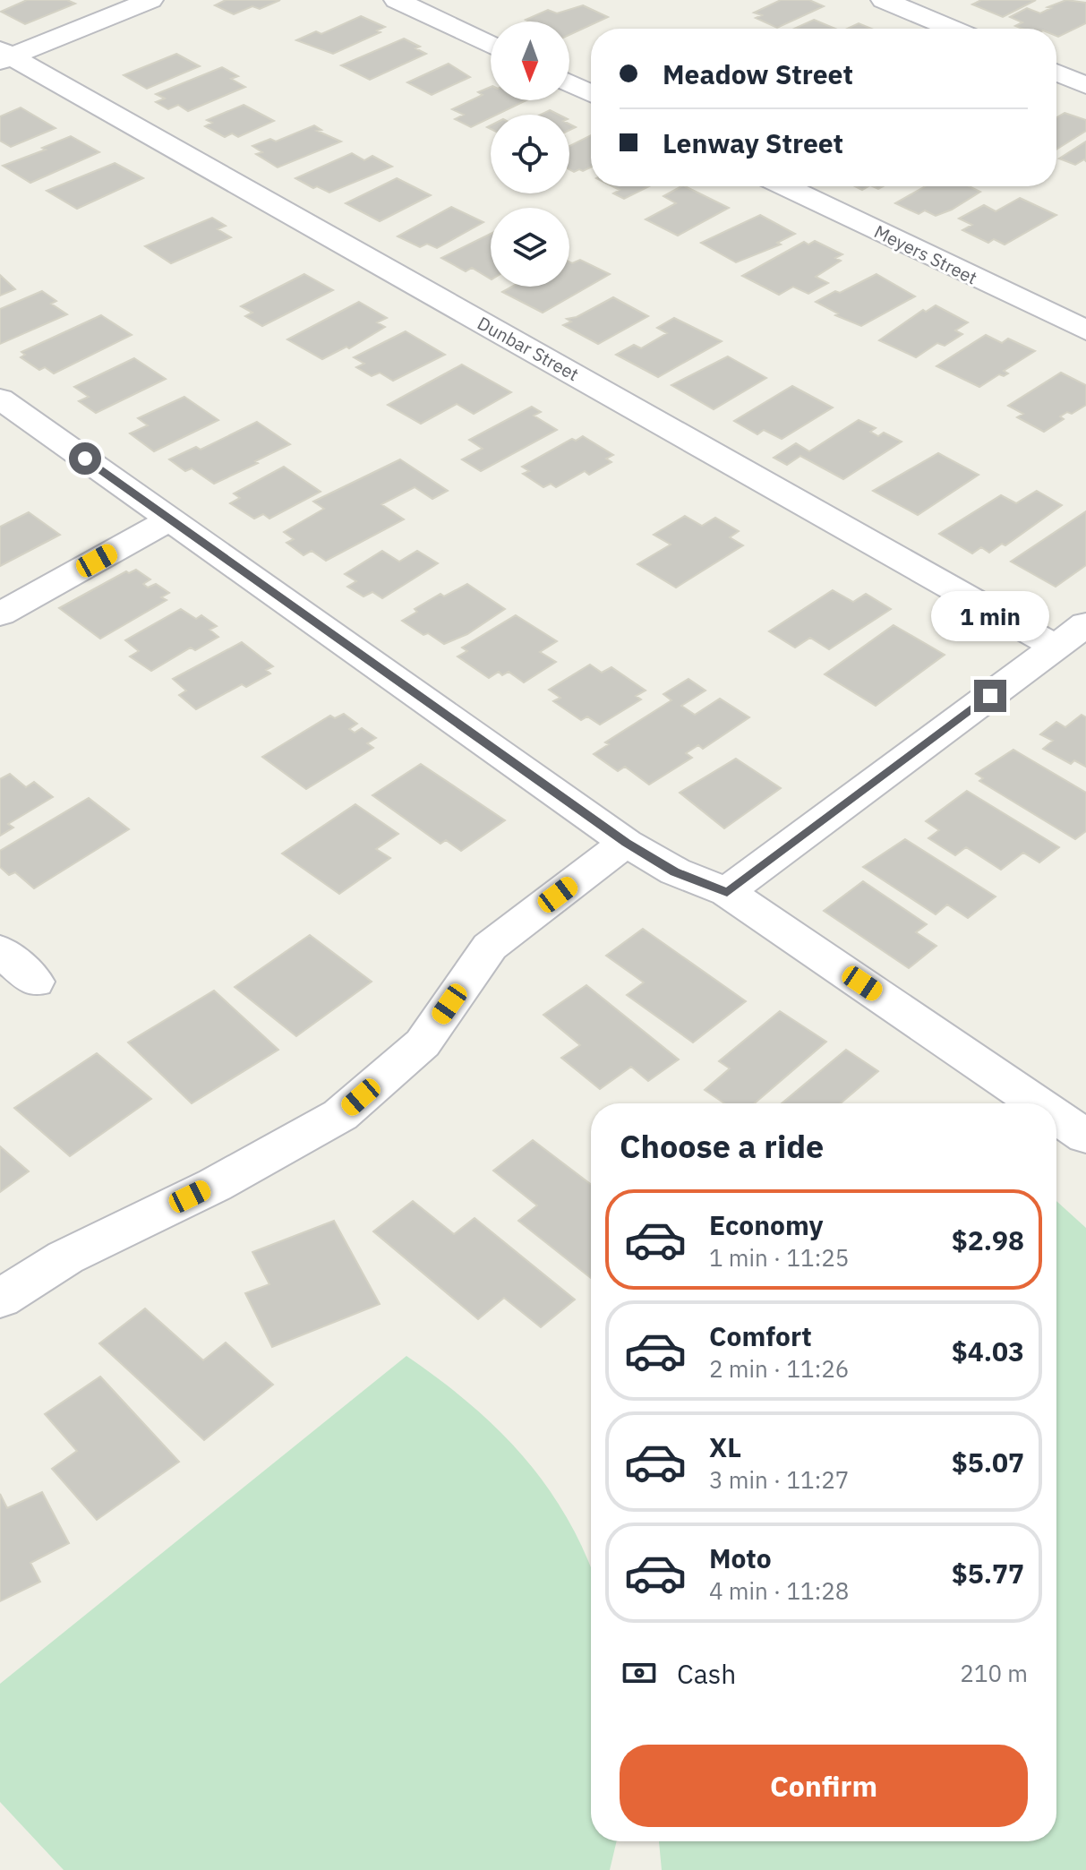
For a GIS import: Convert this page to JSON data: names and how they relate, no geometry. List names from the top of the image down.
{
  "streets": {
    "street": ["Meyers Street", "Dunbar Street"]
  },
  "north": "bottom",
  "page": {
    "banner": ["Meadow Street", "Lenway Street"],
    "bubble": "1 min",
    "heading": "Choose a ride",
    "list": [
      {
        "name": "Economy",
        "note": "1 min · 11:25",
        "value": "$2.98"
      },
      {
        "name": "Comfort",
        "note": "2 min · 11:26",
        "value": "$4.03"
      },
      {
        "name": "XL",
        "note": "3 min · 11:27",
        "value": "$5.07"
      },
      {
        "name": "Moto",
        "note": "4 min · 11:28",
        "value": "$5.77"
      }
    ],
    "pay": ["Cash", "210 m"],
    "buttons": "Confirm"
  }
}
